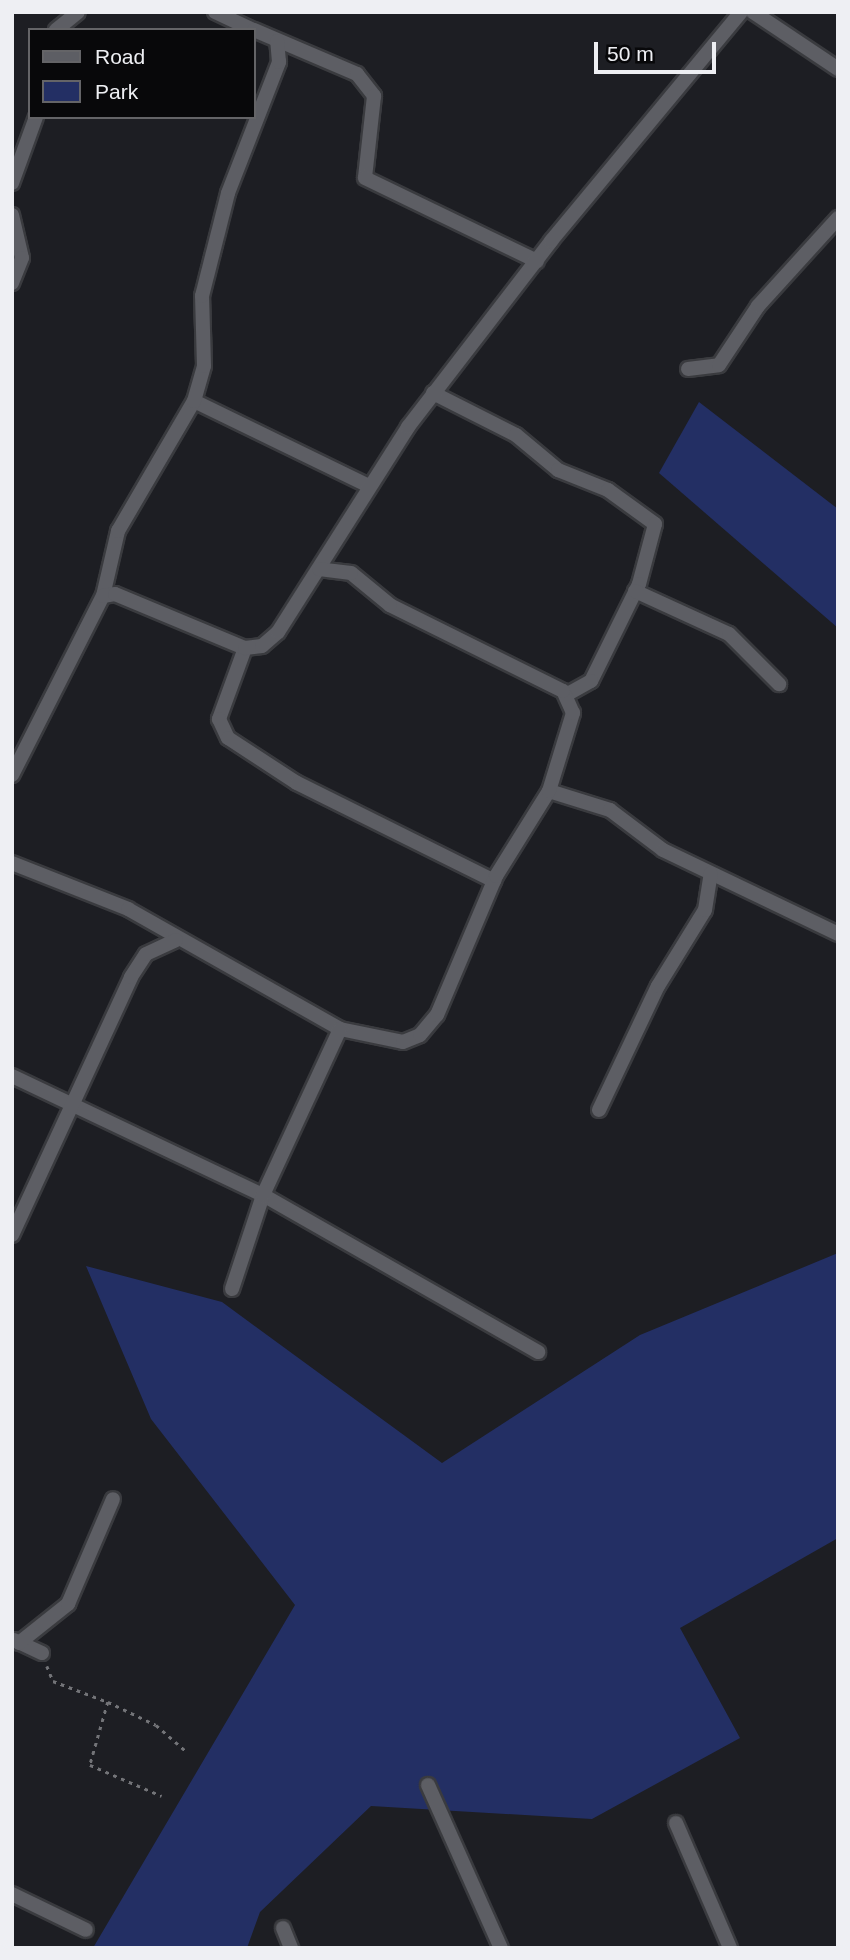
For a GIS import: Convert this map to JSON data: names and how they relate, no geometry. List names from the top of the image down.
{
  "legend": ["Road", "Park"],
  "scale_bar": "50 m"
}
